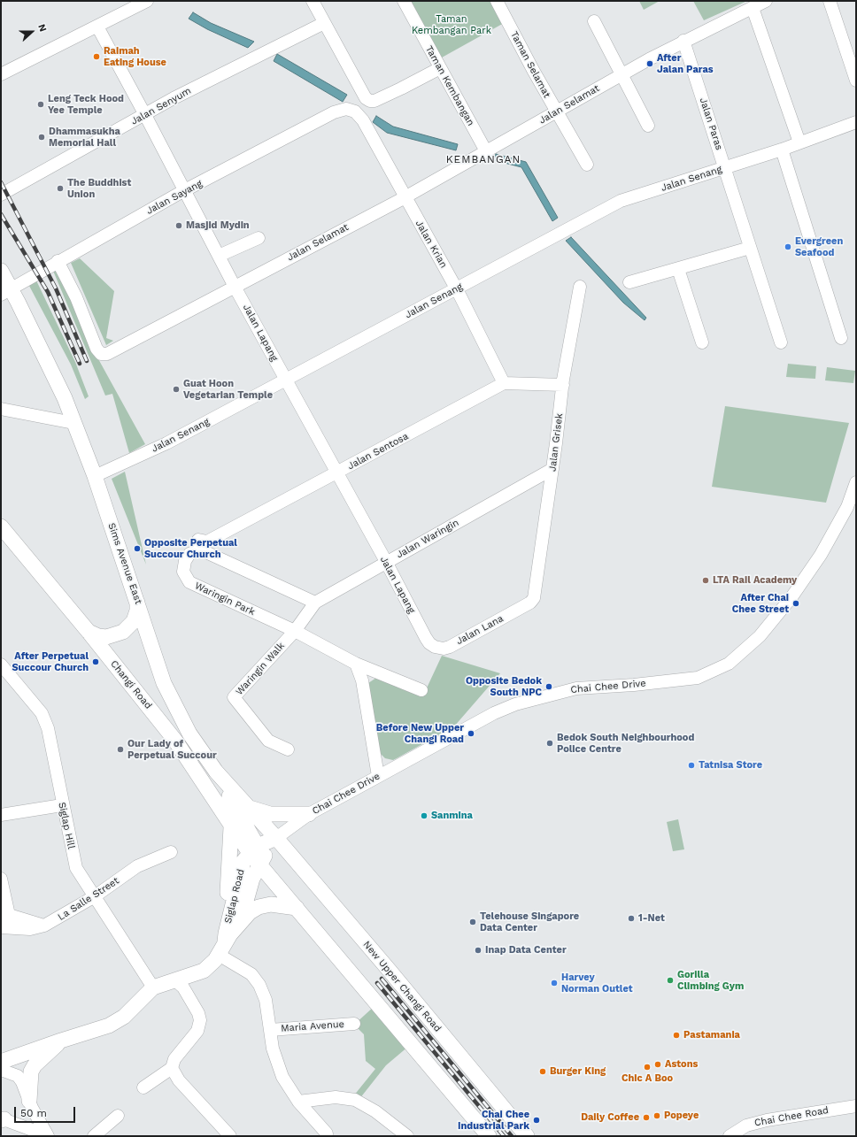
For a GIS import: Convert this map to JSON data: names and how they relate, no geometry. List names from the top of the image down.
{
  "streets": {
    "main road": [
      "Sims Avenue East",
      "Changi Road",
      "Siglap Road",
      "New Upper Changi Road"
    ],
    "street": [
      "Taman Selamat",
      "Taman Kembangan",
      "Jalan Selamat",
      "Jalan Senyum",
      "Jalan Paras",
      "Jalan Senang",
      "Jalan Sayang",
      "Jalan Krian",
      "Jalan Lapang",
      "Jalan Grisek",
      "Jalan Sentosa",
      "Jalan Waringin",
      "Waringin Park",
      "Jalan Lana",
      "Waringin Walk",
      "Chai Chee Drive",
      "Siglap Hill",
      "La Salle Street",
      "Maria Avenue",
      "Chai Chee Road"
    ]
  },
  "crossings": [
    ["Taman Selamat", "Jalan Selamat"],
    ["Taman Kembangan", "Jalan Selamat"],
    ["Jalan Selamat", "Jalan Paras"],
    ["Jalan Selamat", "Jalan Sayang"],
    ["Jalan Selamat", "Jalan Krian"],
    ["Jalan Selamat", "Jalan Lapang"],
    ["Jalan Senyum", "Jalan Lapang"],
    ["Jalan Paras", "Jalan Senang"],
    ["Jalan Senang", "Jalan Krian"],
    ["Jalan Senang", "Jalan Lapang"],
    ["Jalan Senang", "Sims Avenue East"],
    ["Jalan Sayang", "Jalan Krian"],
    ["Jalan Sayang", "Jalan Lapang"],
    ["Jalan Sayang", "Sims Avenue East"],
    ["Jalan Krian", "Jalan Sentosa"],
    ["Jalan Lapang", "Jalan Sentosa"],
    ["Jalan Lapang", "Jalan Waringin"],
    ["Jalan Lapang", "Jalan Lana"],
    ["Jalan Grisek", "Jalan Sentosa"],
    ["Jalan Grisek", "Jalan Waringin"],
    ["Jalan Grisek", "Jalan Lana"],
    ["Jalan Sentosa", "Waringin Park"],
    ["Jalan Waringin", "Waringin Park"],
    ["Jalan Waringin", "Waringin Walk"],
    ["Sims Avenue East", "Chai Chee Drive"],
    ["Sims Avenue East", "New Upper Changi Road"],
    ["Waringin Park", "Waringin Walk"],
    ["Changi Road", "Siglap Road"],
    ["Chai Chee Drive", "New Upper Changi Road"],
    ["Siglap Hill", "Siglap Road"],
    ["Siglap Hill", "La Salle Street"],
    ["Siglap Road", "Maria Avenue"]
  ],
  "districts": ["KEMBANGAN"],
  "parks": ["Taman Kembangan Park"],
  "places": [
    "Raimah Eating House",
    "After Jalan Paras",
    "Leng Teck Hood Yee Temple",
    "Dhammasukha Memorial Hall",
    "The Buddhist Union",
    "Masjid Mydin",
    "Evergreen Seafood",
    "Guat Hoon Vegetarian Temple",
    "Opposite Perpetual Succour Church",
    "LTA Rail Academy",
    "After Chai Chee Street",
    "After Perpetual Succour Church",
    "Opposite Bedok South NPC",
    "Before New Upper Changi Road",
    "Bedok South Neighbourhood Police Centre",
    "Our Lady of Perpetual Succour",
    "Tatnisa Store",
    "Sanmina",
    "1-Net",
    "Telehouse Singapore Data Center",
    "Inap Data Center",
    "Gorilla Climbing Gym",
    "Harvey Norman Outlet",
    "Pastamania",
    "Astons",
    "Chic A Boo",
    "Burger King",
    "Popeye",
    "Daily Coffee",
    "Chai Chee Industrial Park"
  ],
  "scale_bar": "50 m",
  "north": "right"
}
